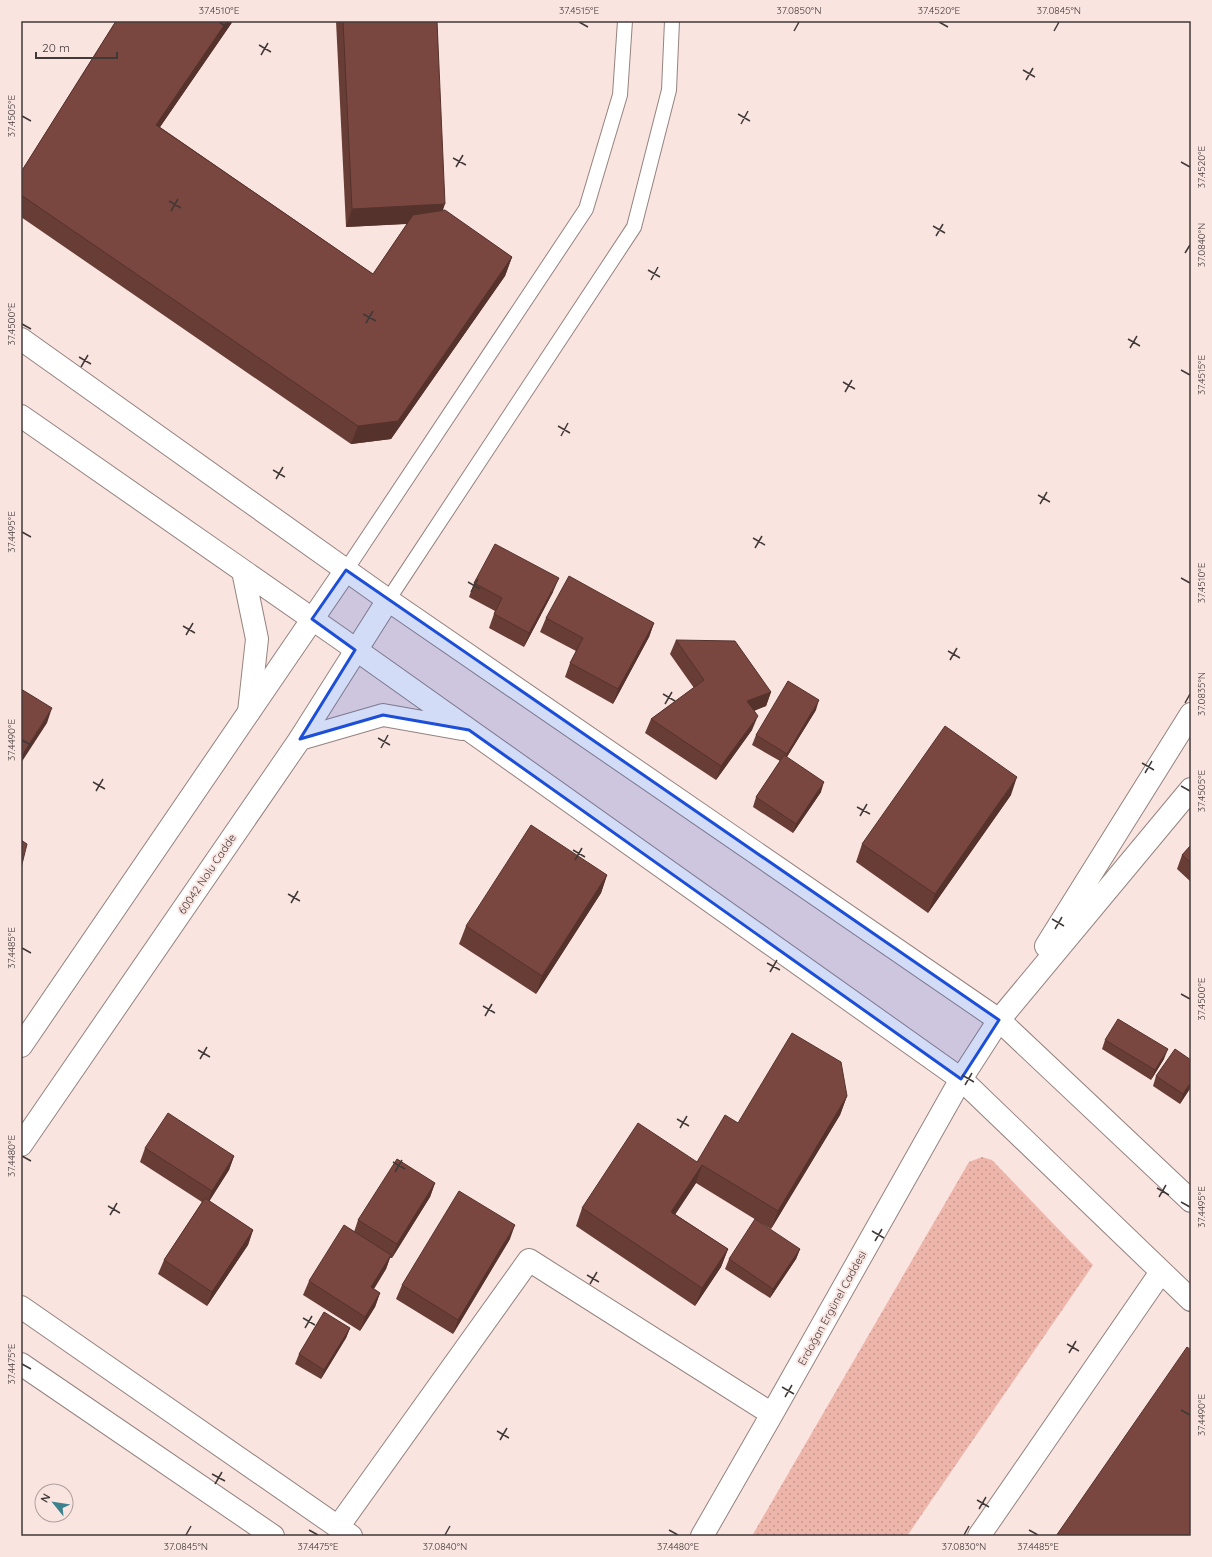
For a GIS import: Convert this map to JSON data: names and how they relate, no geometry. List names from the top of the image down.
{
  "streets": {
    "street": ["60042 Nolu Cadde", "Erdoğan Ergünel Caddesi"]
  },
  "scale_bar": "20 m",
  "north": "top left",
  "coordinates": [
    "37.4510°E",
    "37.4515°E",
    "37.0850°N",
    "37.4520°E",
    "37.0845°N",
    "37.4505°E",
    "37.0840°N",
    "37.4500°E",
    "37.4495°E",
    "37.0835°N",
    "37.4490°E",
    "37.4485°E",
    "37.4480°E",
    "37.4475°E",
    "37.0830°N"
  ]
}
